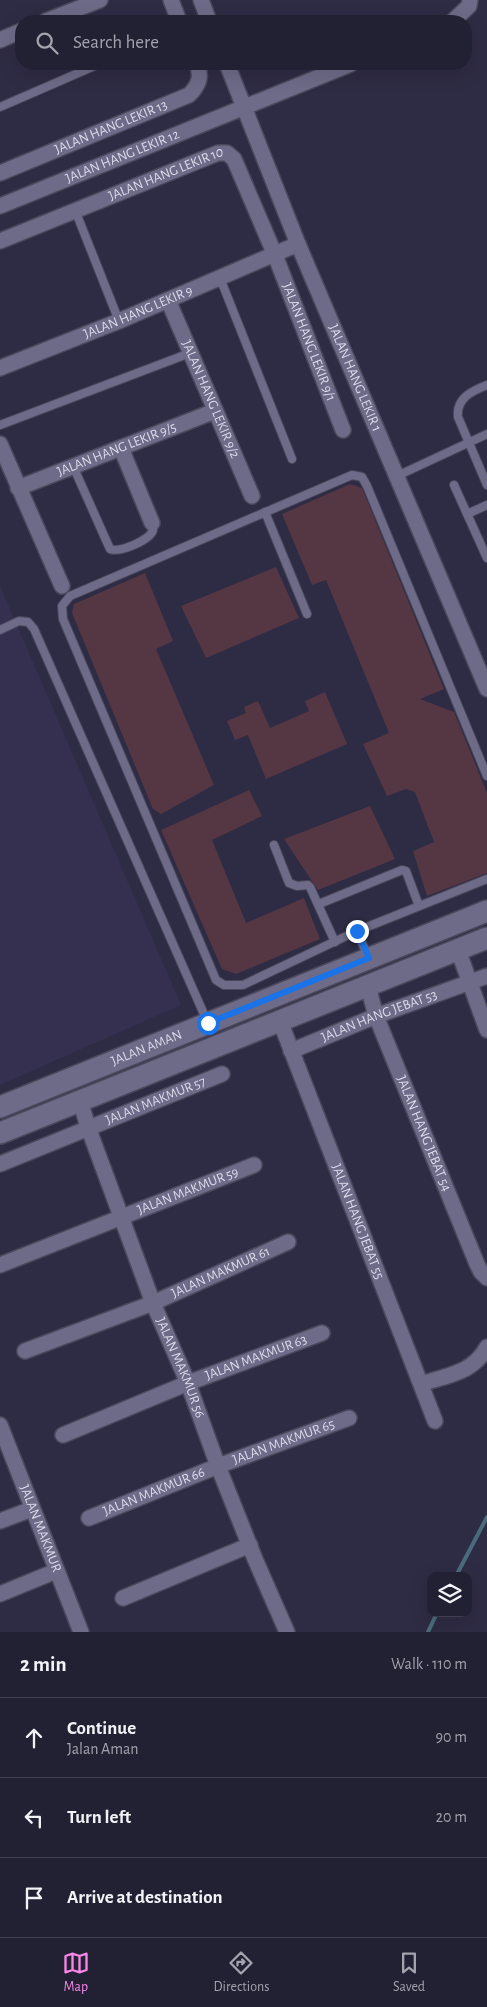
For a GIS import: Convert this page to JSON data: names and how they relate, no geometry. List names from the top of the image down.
{
  "streets": {
    "main road": ["JALAN AMAN"],
    "street": [
      "JALAN HANG LEKIR 13",
      "JALAN HANG LEKIR 12",
      "JALAN HANG LEKIR 10",
      "JALAN HANG LEKIR 9",
      "JALAN HANG LEKIR 9/1",
      "JALAN HANG LEKIR 1",
      "JALAN HANG LEKIR 9/2",
      "JALAN HANG LEKIR 9/5",
      "JALAN HANG JEBAT 53",
      "JALAN MAKMUR 57",
      "JALAN HANG JEBAT 54",
      "JALAN MAKMUR 59",
      "JALAN HANG JEBAT 55",
      "JALAN MAKMUR 61",
      "JALAN MAKMUR 63",
      "JALAN MAKMUR 56",
      "JALAN MAKMUR 65",
      "JALAN MAKMUR 66",
      "JALAN MAKMUR"
    ]
  },
  "crossings": [
    ["JALAN HANG LEKIR 12", "JALAN HANG LEKIR 1"],
    ["JALAN HANG LEKIR 10", "JALAN HANG LEKIR 9"],
    ["JALAN HANG LEKIR 10", "JALAN HANG LEKIR 9/1"],
    ["JALAN HANG LEKIR 9", "JALAN HANG LEKIR 9/1"],
    ["JALAN HANG LEKIR 9", "JALAN HANG LEKIR 1"],
    ["JALAN HANG LEKIR 9", "JALAN HANG LEKIR 9/2"],
    ["JALAN HANG LEKIR 9/2", "JALAN HANG LEKIR 9/5"],
    ["JALAN HANG JEBAT 53", "JALAN HANG JEBAT 54"],
    ["JALAN HANG JEBAT 53", "JALAN HANG JEBAT 55"],
    ["JALAN AMAN", "JALAN HANG JEBAT 54"],
    ["JALAN AMAN", "JALAN HANG JEBAT 55"],
    ["JALAN AMAN", "JALAN MAKMUR 56"],
    ["JALAN MAKMUR 57", "JALAN MAKMUR 56"],
    ["JALAN MAKMUR 59", "JALAN MAKMUR 56"],
    ["JALAN MAKMUR 61", "JALAN MAKMUR 56"],
    ["JALAN MAKMUR 63", "JALAN MAKMUR 56"],
    ["JALAN MAKMUR 56", "JALAN MAKMUR 65"],
    ["JALAN MAKMUR 56", "JALAN MAKMUR 66"],
    ["JALAN MAKMUR 65", "JALAN MAKMUR 66"]
  ],
  "page": {
    "search": "Search here",
    "heading": ["2 min", "Walk · 110 m"],
    "list": [
      ["Continue", "Jalan Aman", "90 m"],
      ["Turn left", "20 m"],
      "Arrive at destination"
    ],
    "nav": ["Map", "Directions", "Saved"]
  }
}
